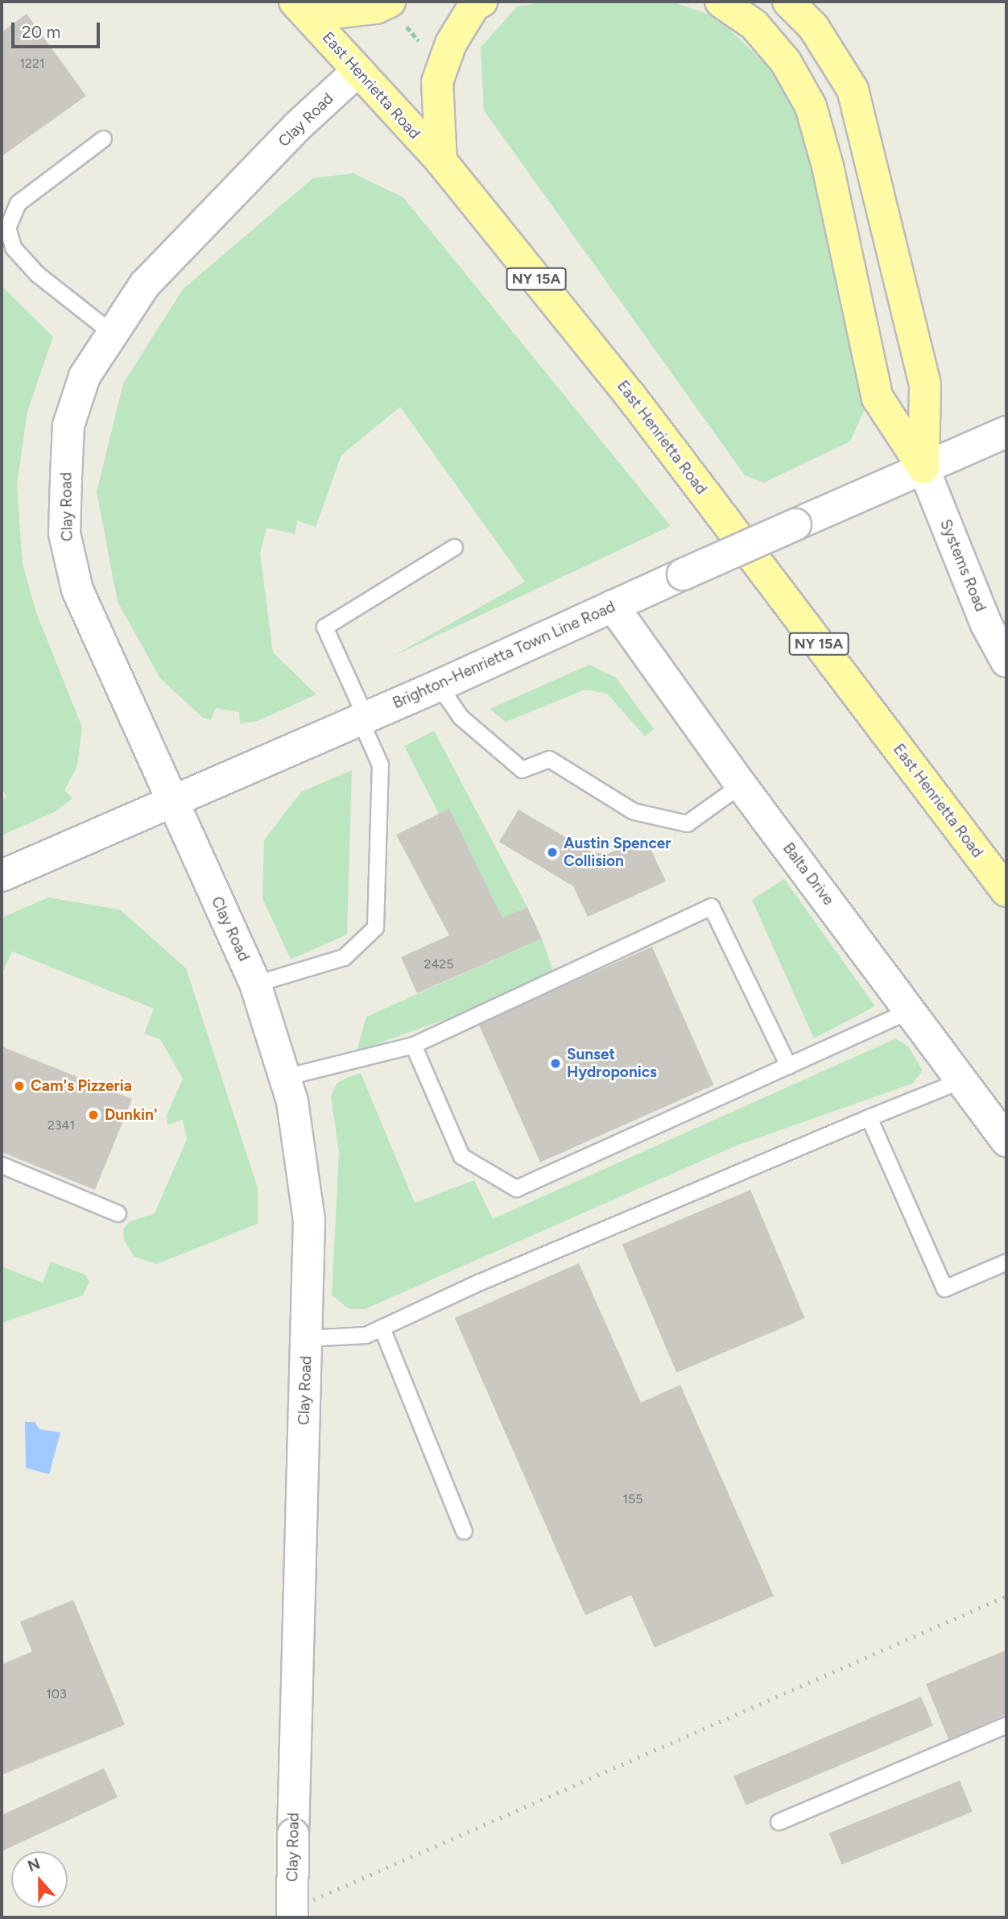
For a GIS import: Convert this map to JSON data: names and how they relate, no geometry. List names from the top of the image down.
{
  "streets": {
    "main road": ["East Henrietta Road", "NY 15A"],
    "street": [
      "Clay Road",
      "Systems Road",
      "Brighton-Henrietta Town Line Road",
      "Balta Drive"
    ]
  },
  "crossings": [
    ["East Henrietta Road", "Clay Road"],
    ["Clay Road", "Brighton-Henrietta Town Line Road"],
    ["Systems Road", "Brighton-Henrietta Town Line Road"],
    ["Brighton-Henrietta Town Line Road", "Balta Drive"]
  ],
  "places": [
    "Austin Spencer Collision",
    "Sunset Hydroponics",
    "Cam's Pizzeria",
    "Dunkin'"
  ],
  "house_numbers": [
    "1221",
    "2425",
    "2341",
    "155",
    "103"
  ],
  "scale_bar": "20 m",
  "north": "top"
}
